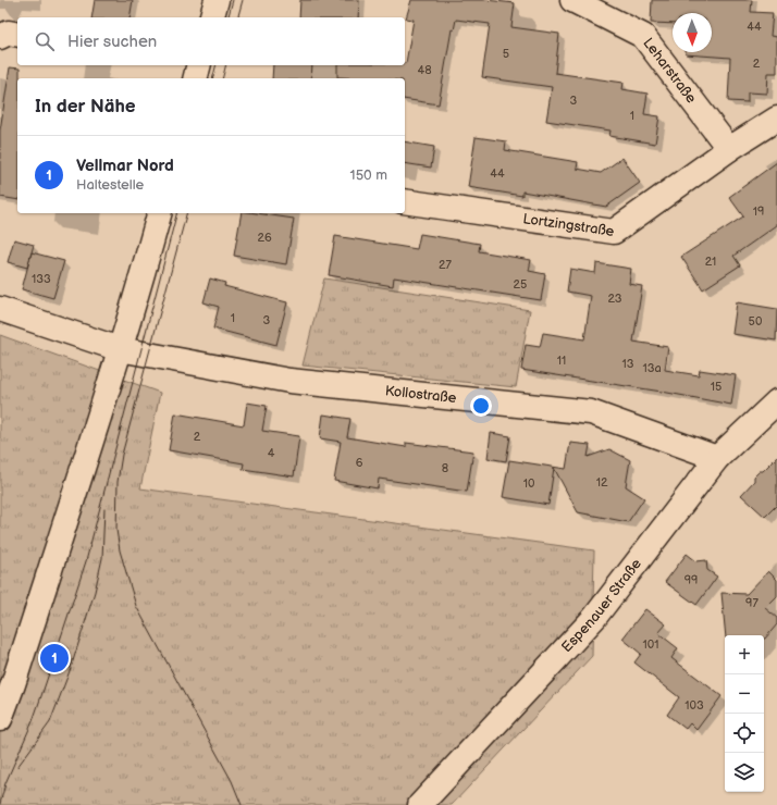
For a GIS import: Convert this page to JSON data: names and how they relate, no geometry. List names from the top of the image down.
{
  "streets": {
    "street": [
      "Leharstraße",
      "Lortzingstraße",
      "Kollostraße",
      "Espenauer Straße"
    ]
  },
  "crossings": [
    ["Leharstraße", "Lortzingstraße"],
    ["Kollostraße", "Espenauer Straße"]
  ],
  "house_numbers": [
    "44",
    "5",
    "2",
    "48",
    "3",
    "1",
    "44",
    "19",
    "26",
    "21",
    "27",
    "133",
    "25",
    "23",
    "1",
    "3",
    "50",
    "11",
    "13",
    "13a",
    "15",
    "2",
    "4",
    "6",
    "8",
    "12",
    "10",
    "99",
    "97",
    "101",
    "103"
  ],
  "north": "bottom",
  "page": {
    "search": "Hier suchen",
    "heading": "In der Nähe",
    "list": [
      {
        "mark": "1",
        "name": "Vellmar Nord",
        "note": "Haltestelle",
        "value": "150 m"
      }
    ],
    "map_buttons": ["+", "−"],
    "pins": "1"
  }
}
